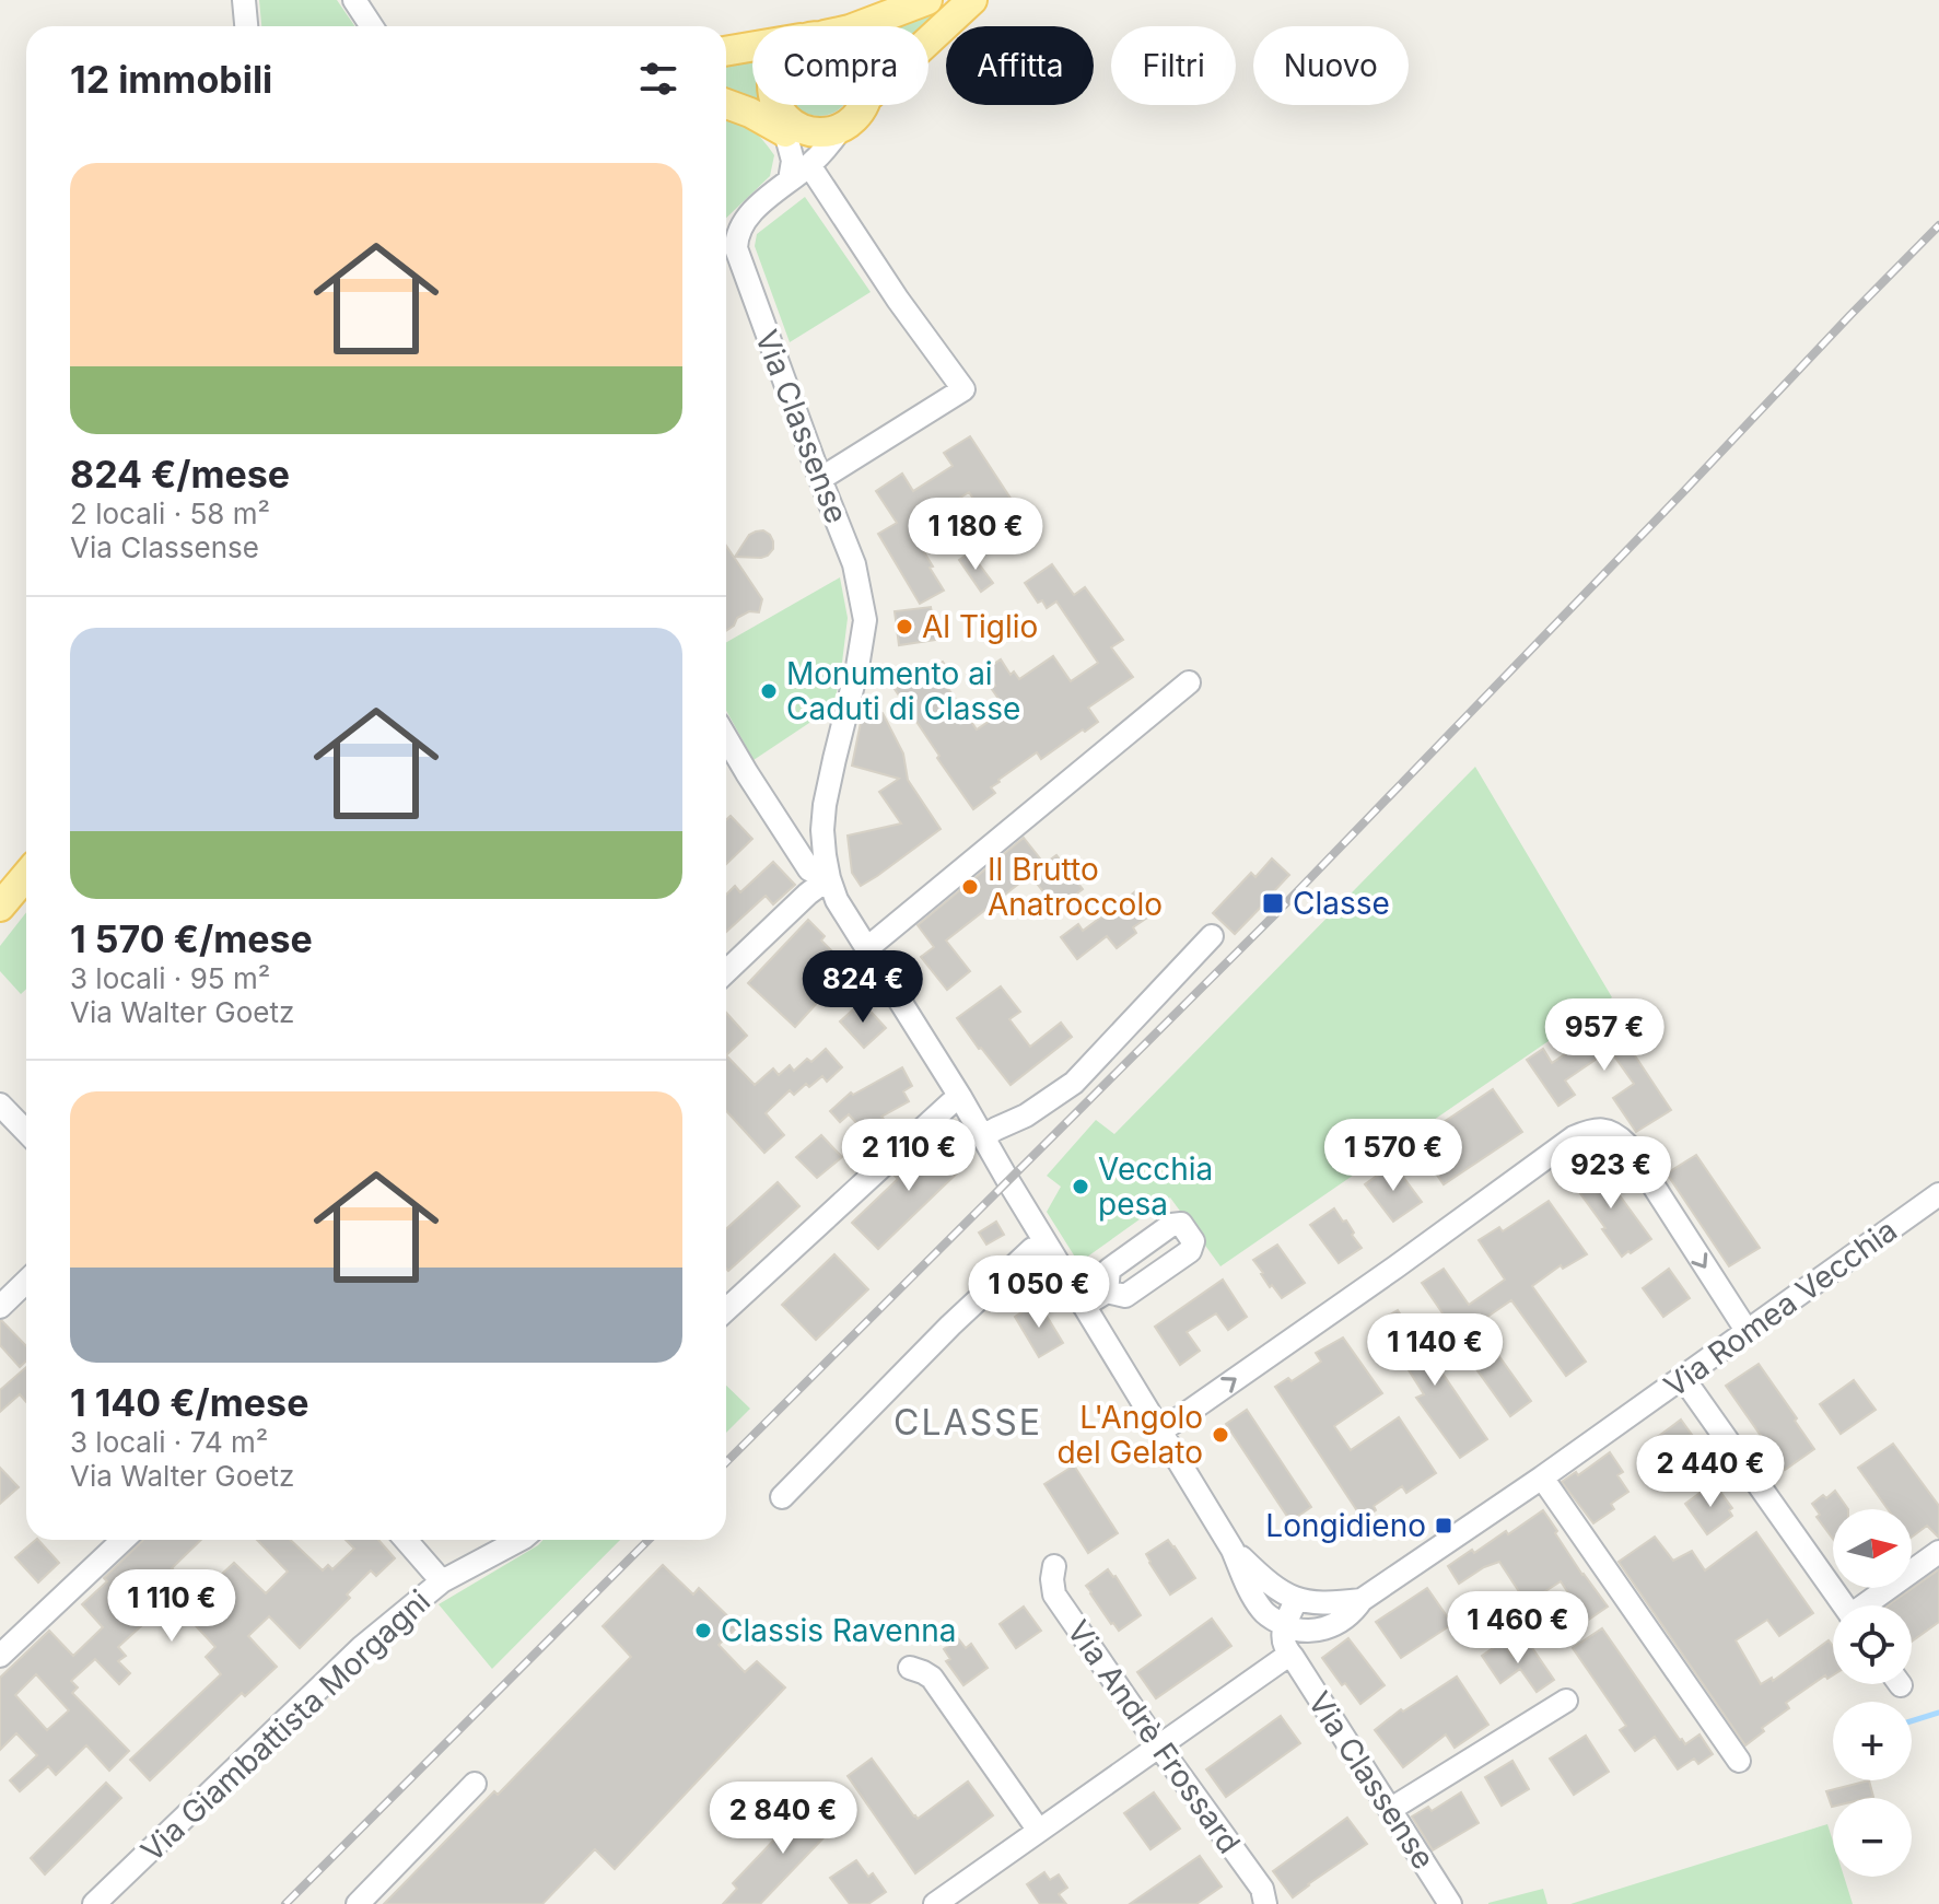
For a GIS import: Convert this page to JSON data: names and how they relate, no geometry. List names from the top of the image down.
{
  "streets": {
    "street": [
      "Via Classense",
      "Via Romea Vecchia",
      "Via Giambattista Morgagni",
      "Via Andrè Frossard"
    ]
  },
  "crossings": [
    ["Via Classense", "Via Romea Vecchia"]
  ],
  "districts": ["CLASSE"],
  "places": {
    "other": [
      "Al Tiglio",
      "Monumento ai Caduti di Classe",
      "Il Brutto Anatroccolo",
      "Vecchia pesa",
      "L'Angolo del Gelato",
      "Classis Ravenna"
    ],
    "transit": ["Classe", "Longidieno"]
  },
  "north": "right",
  "page": {
    "chip": [
      "Compra",
      "Affitta",
      "Filtri",
      "Nuovo"
    ],
    "heading": "12 immobili",
    "list": [
      {
        "name": "824 €/mese",
        "note": "2 locali · 58 m² · Via Classense"
      },
      {
        "name": "1 570 €/mese",
        "note": "3 locali · 95 m² · Via Walter Goetz"
      },
      {
        "name": "1 140 €/mese",
        "note": "3 locali · 74 m² · Via Walter Goetz"
      }
    ],
    "price": [
      "1 180 €",
      "824 €",
      "957 €",
      "2 110 €",
      "1 570 €",
      "923 €",
      "1 050 €",
      "1 140 €",
      "2 440 €",
      "1 110 €",
      "1 460 €",
      "2 840 €"
    ],
    "map_buttons": ["+", "−"]
  }
}
